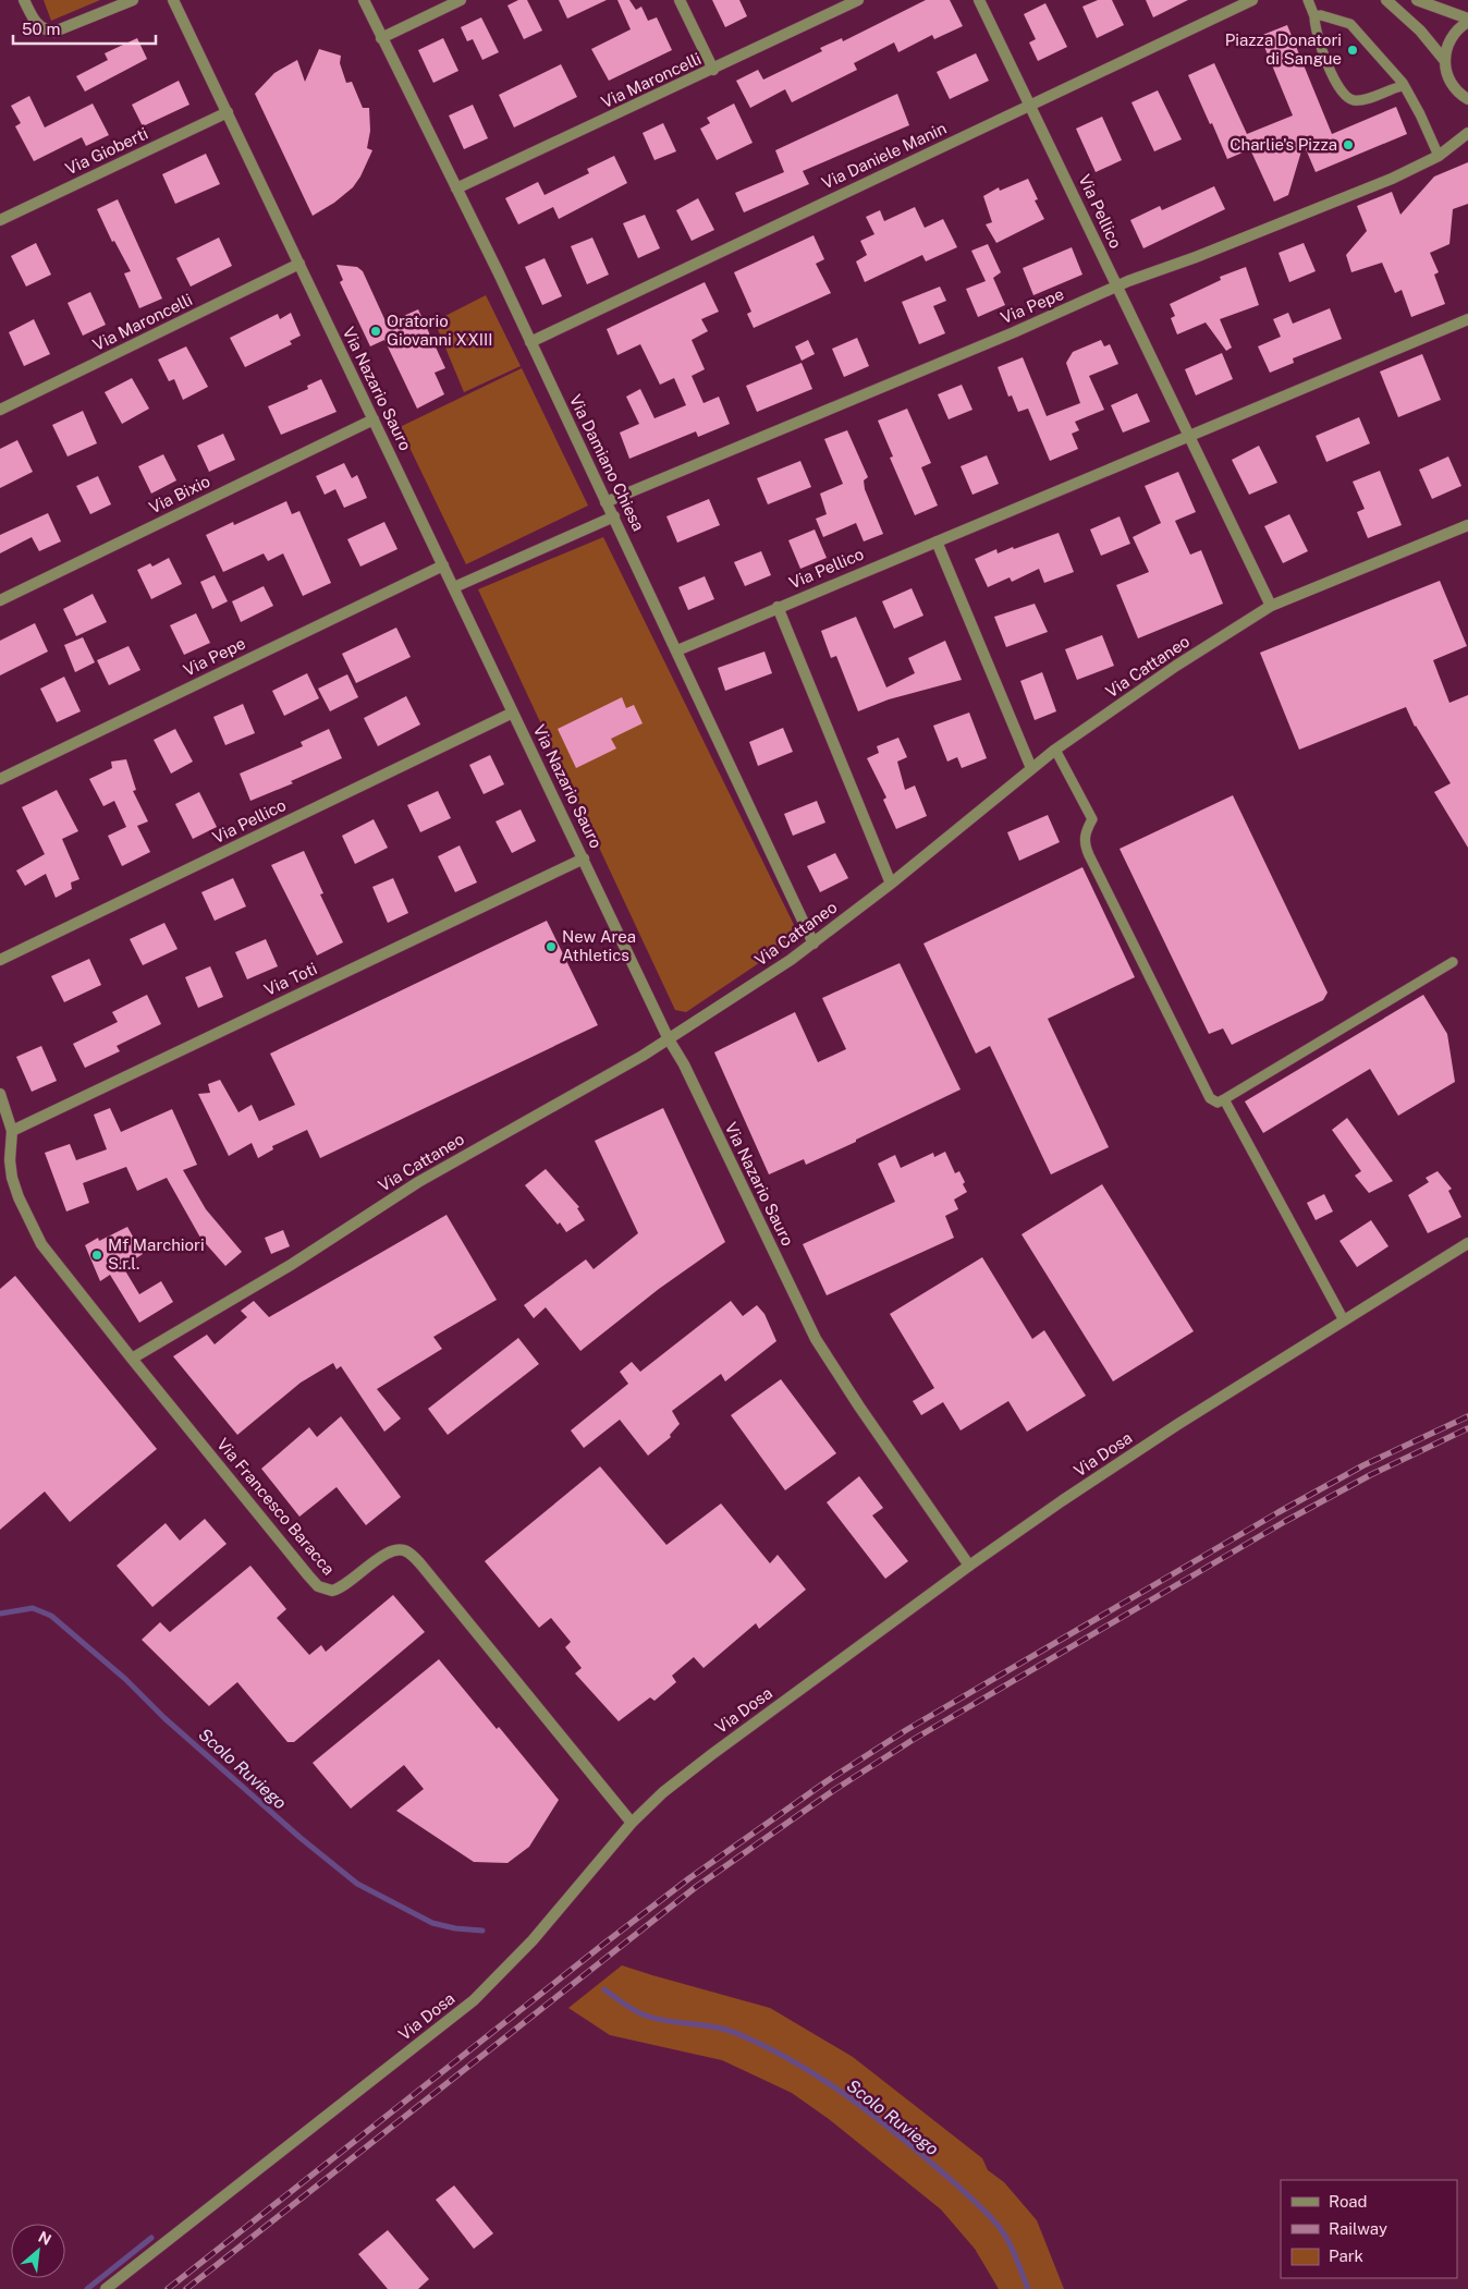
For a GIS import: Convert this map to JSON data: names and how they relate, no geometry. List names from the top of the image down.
{
  "streets": {
    "street": [
      "Via Maroncelli",
      "Via Gioberti",
      "Via Daniele Manin",
      "Via Pellico",
      "Via Pepe",
      "Via Nazario Sauro",
      "Via Damiano Chiesa",
      "Via Bixio",
      "Via Cattaneo",
      "Via Toti",
      "Via Dosa",
      "Via Francesco Baracca"
    ]
  },
  "crossings": [
    ["Via Maroncelli", "Via Nazario Sauro"],
    ["Via Maroncelli", "Via Damiano Chiesa"],
    ["Via Gioberti", "Via Nazario Sauro"],
    ["Via Daniele Manin", "Via Pellico"],
    ["Via Daniele Manin", "Via Damiano Chiesa"],
    ["Via Pellico", "Via Pepe"],
    ["Via Pellico", "Via Nazario Sauro"],
    ["Via Pellico", "Via Damiano Chiesa"],
    ["Via Pellico", "Via Cattaneo"],
    ["Via Pepe", "Via Nazario Sauro"],
    ["Via Pepe", "Via Damiano Chiesa"],
    ["Via Nazario Sauro", "Via Bixio"],
    ["Via Nazario Sauro", "Via Cattaneo"],
    ["Via Nazario Sauro", "Via Toti"],
    ["Via Nazario Sauro", "Via Dosa"],
    ["Via Damiano Chiesa", "Via Cattaneo"],
    ["Via Cattaneo", "Via Francesco Baracca"],
    ["Via Toti", "Via Francesco Baracca"],
    ["Via Dosa", "Via Francesco Baracca"]
  ],
  "water": ["Scolo Ruviego"],
  "places": [
    "Piazza Donatori di Sangue",
    "Charlie's Pizza",
    "Oratorio Giovanni XXIII",
    "New Area Athletics",
    "Mf Marchiori S.r.l."
  ],
  "legend": ["Road", "Railway", "Park"],
  "scale_bar": "50 m",
  "north": "top right"
}
